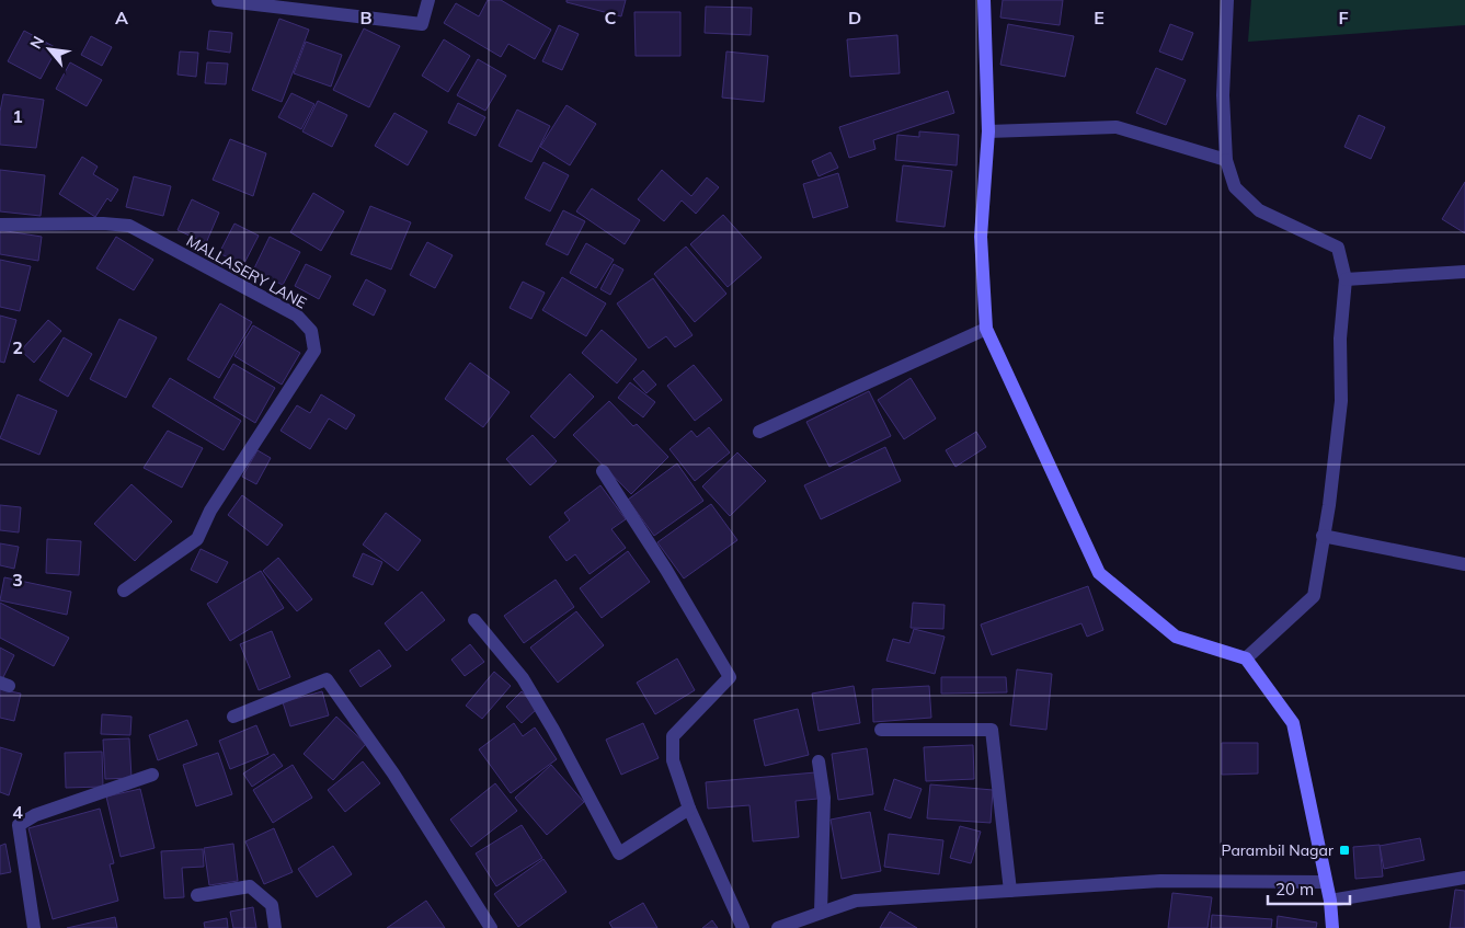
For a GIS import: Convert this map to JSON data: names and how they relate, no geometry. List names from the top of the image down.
{
  "streets": {
    "street": ["MALLASERY LANE"]
  },
  "places": {
    "transit": ["Parambil Nagar"]
  },
  "scale_bar": "20 m",
  "north": "top left",
  "grid": {
    "columns": [
      "A",
      "B",
      "C",
      "D",
      "E",
      "F"
    ],
    "rows": [
      "1",
      "2",
      "3",
      "4"
    ]
  }
}
